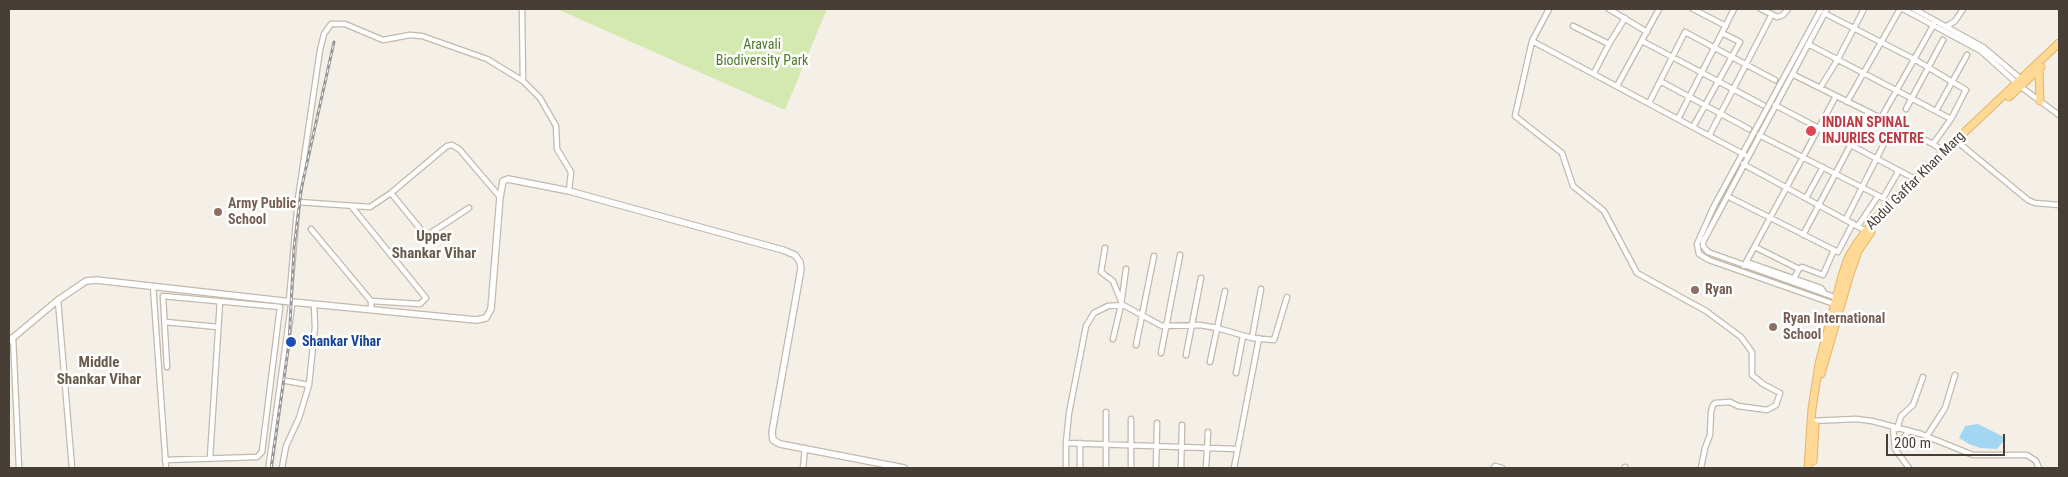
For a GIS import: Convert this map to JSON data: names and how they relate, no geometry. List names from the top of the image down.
{
  "streets": {
    "main road": ["Abdul Gaffar Khan Marg"]
  },
  "districts": ["Upper Shankar Vihar", "Middle Shankar Vihar"],
  "parks": ["Aravali Biodiversity Park"],
  "places": [
    "INDIAN SPINAL INJURIES CENTRE",
    "Army Public School",
    "Ryan",
    "Ryan International School",
    "Shankar Vihar"
  ],
  "scale_bar": "200 m"
}
